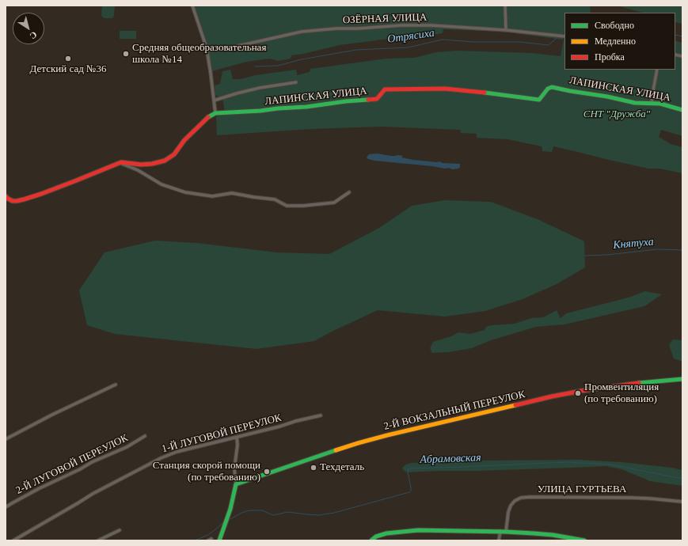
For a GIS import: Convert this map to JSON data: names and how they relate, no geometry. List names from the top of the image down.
{
  "streets": {
    "street": [
      "ОЗЁРНАЯ УЛИЦА",
      "ЛАПИНСКАЯ УЛИЦА",
      "2-Й ВОКЗАЛЬНЫЙ ПЕРЕУЛОК",
      "1-Й ЛУГОВОЙ ПЕРЕУЛОК",
      "2-Й ЛУГОВОЙ ПЕРЕУЛОК",
      "УЛИЦА ГУРТЬЕВА"
    ]
  },
  "water": ["Отрясиха", "Княтуха", "Абрамовская"],
  "parks": ["СНТ \"Дружба\""],
  "places": [
    "Средняя общеобразовательная школа №14",
    "Детский сад №36",
    "Промвентиляция (по требованию)",
    "Техдеталь",
    "Станция скорой помощи (по требованию)"
  ],
  "legend": ["Свободно", "Медленно", "Пробка"],
  "north": "bottom right"
}
